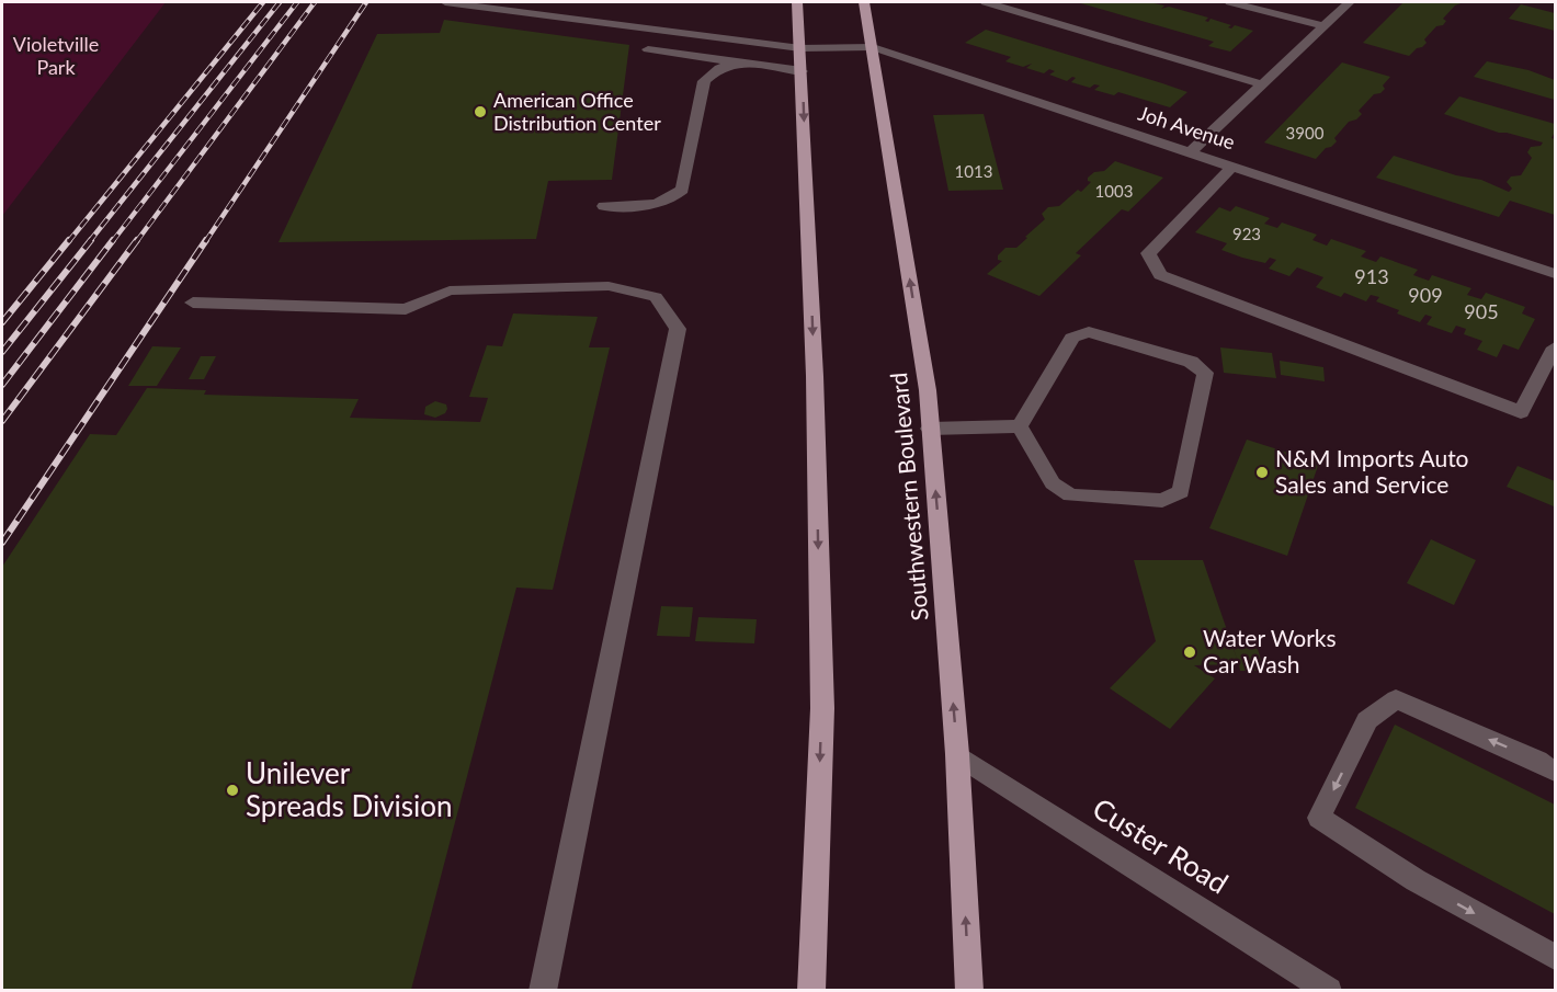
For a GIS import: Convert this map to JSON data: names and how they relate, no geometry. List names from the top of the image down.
{
  "streets": {
    "main road": ["Southwestern Boulevard"],
    "street": ["Joh Avenue", "Custer Road"]
  },
  "crossings": [
    ["Joh Avenue", "Southwestern Boulevard"],
    ["Southwestern Boulevard", "Custer Road"]
  ],
  "parks": ["Violetville Park"],
  "places": [
    "American Office Distribution Center",
    "N&M Imports Auto Sales and Service",
    "Water Works Car Wash",
    "Unilever Spreads Division"
  ],
  "house_numbers": [
    "3900",
    "1013",
    "1003",
    "923",
    "913",
    "909",
    "905"
  ]
}
